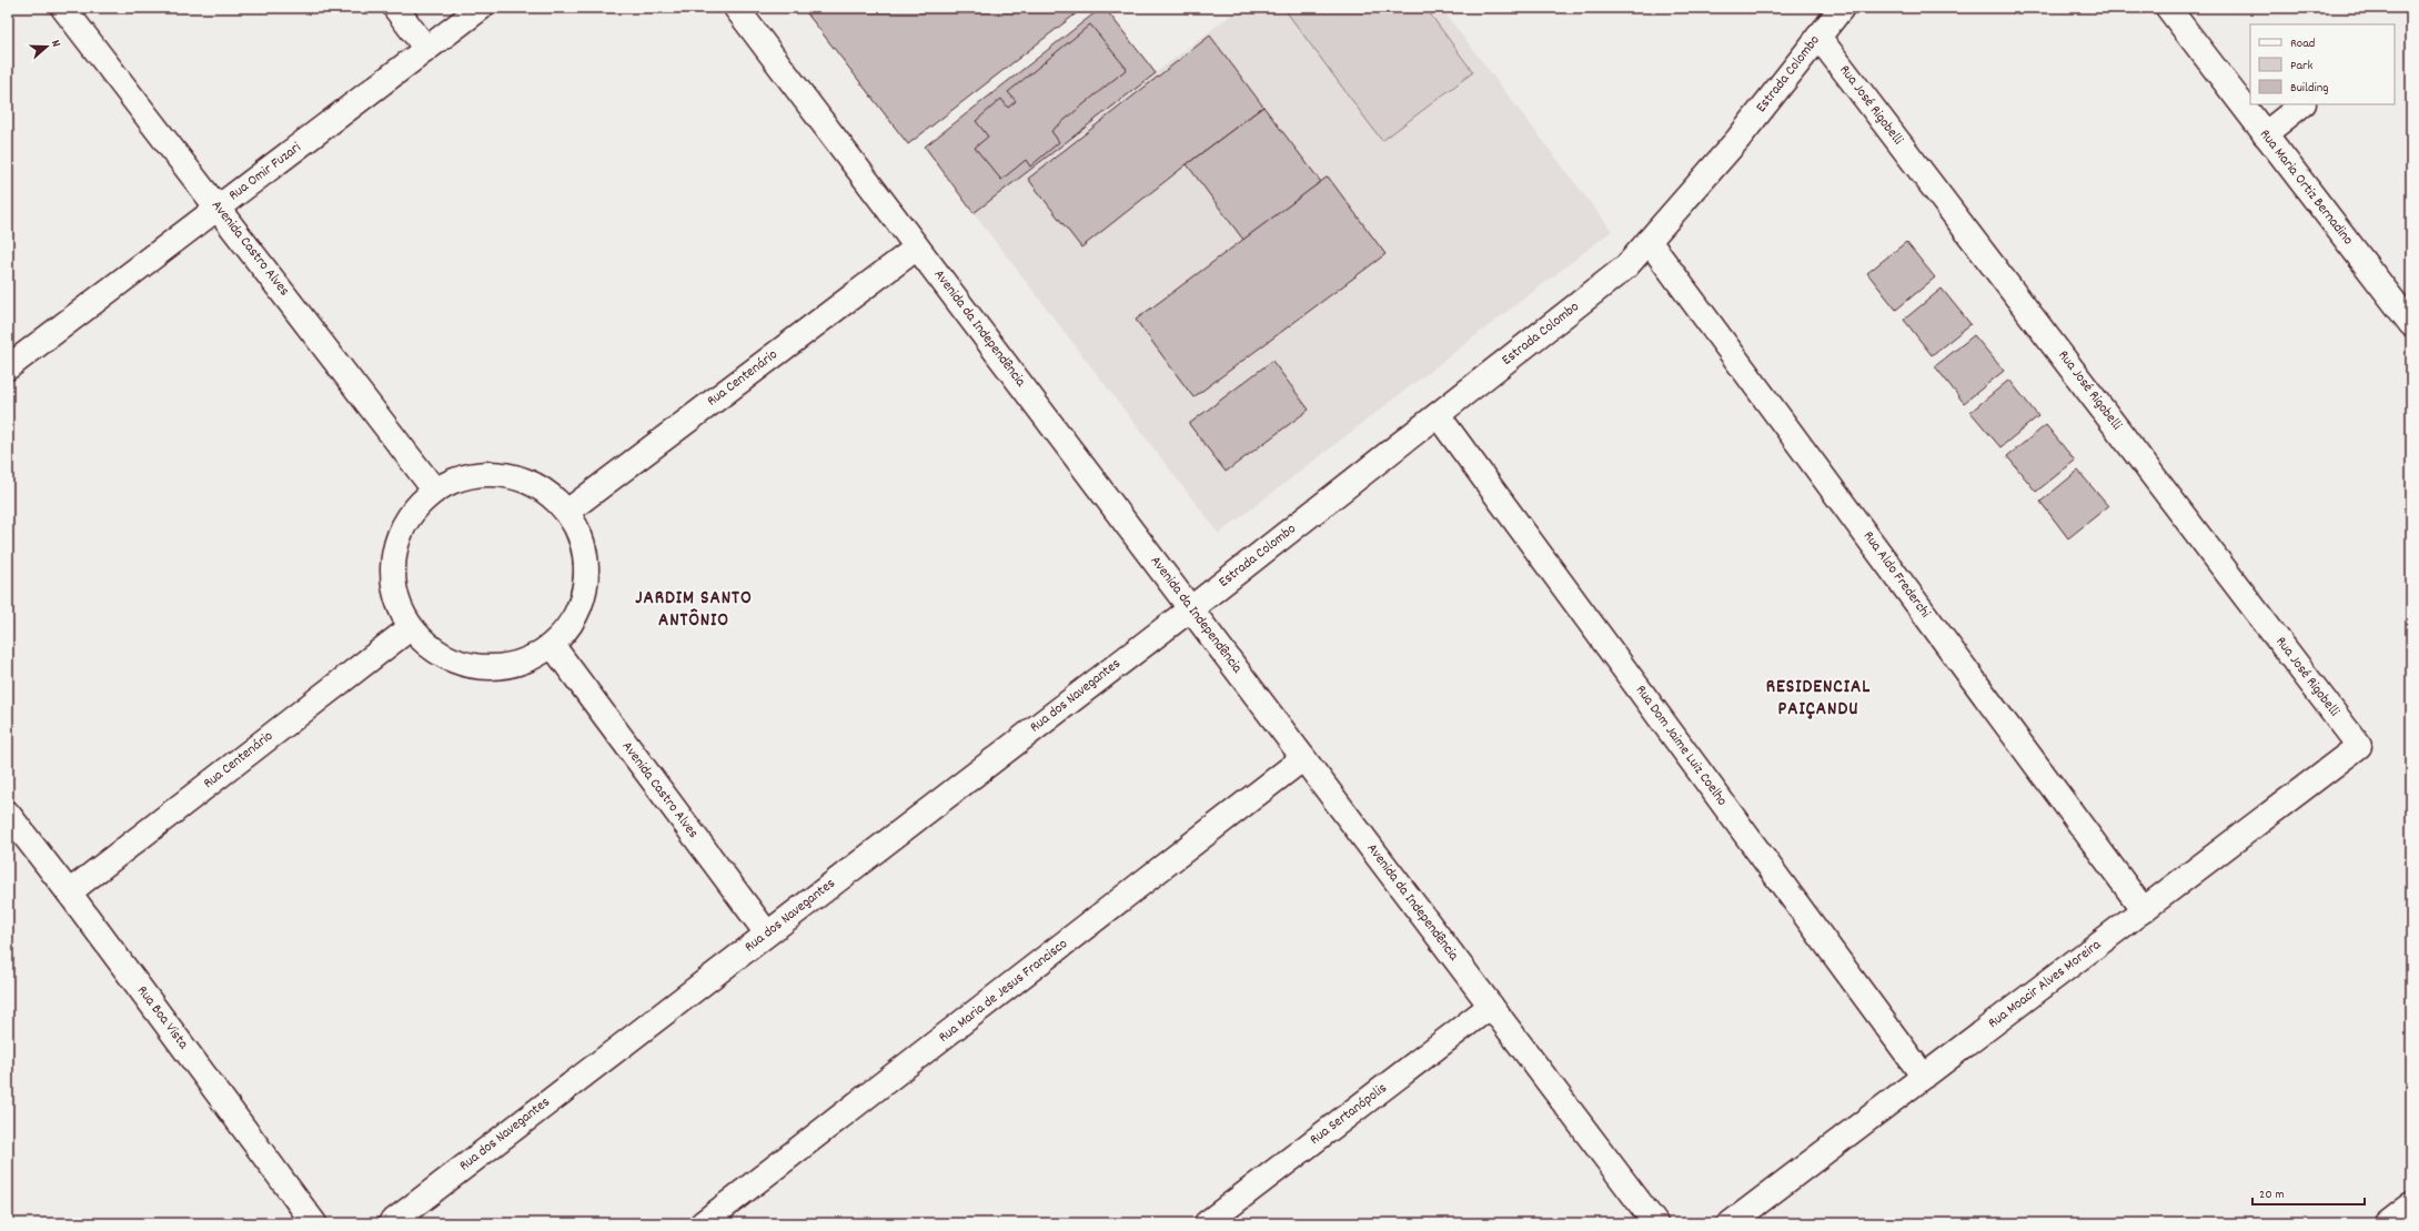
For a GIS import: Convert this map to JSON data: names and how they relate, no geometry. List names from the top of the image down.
{
  "streets": {
    "street": [
      "Estrada Colombo",
      "Rua José Rigobelli",
      "Rua Omir Fuzari",
      "Rua Maria Ortiz Bernadino",
      "Avenida Castro Alves",
      "Avenida da Independência",
      "Rua Centenário",
      "Rua Aldo Frederchi",
      "Rua dos Navegantes",
      "Rua Dom Jaime Luiz Coelho",
      "Rua Moacir Alves Moreira",
      "Rua Maria de Jesus Francisco",
      "Rua Boa Vista",
      "Rua Sertanópolis"
    ]
  },
  "crossings": [
    ["Estrada Colombo", "Rua José Rigobelli"],
    ["Estrada Colombo", "Avenida da Independência"],
    ["Estrada Colombo", "Rua Aldo Frederchi"],
    ["Estrada Colombo", "Rua dos Navegantes"],
    ["Estrada Colombo", "Rua Dom Jaime Luiz Coelho"],
    ["Rua José Rigobelli", "Rua Moacir Alves Moreira"],
    ["Rua Omir Fuzari", "Avenida Castro Alves"],
    ["Avenida Castro Alves", "Rua dos Navegantes"],
    ["Avenida da Independência", "Rua Centenário"],
    ["Avenida da Independência", "Rua dos Navegantes"],
    ["Avenida da Independência", "Rua Maria de Jesus Francisco"],
    ["Avenida da Independência", "Rua Sertanópolis"],
    ["Rua Centenário", "Rua Boa Vista"],
    ["Rua Aldo Frederchi", "Rua Moacir Alves Moreira"],
    ["Rua Dom Jaime Luiz Coelho", "Rua Moacir Alves Moreira"]
  ],
  "districts": ["JARDIM SANTO ANTÔNIO", "RESIDENCIAL PAIÇANDU"],
  "legend": ["Road", "Park", "Building"],
  "scale_bar": "20 m",
  "north": "right"
}
